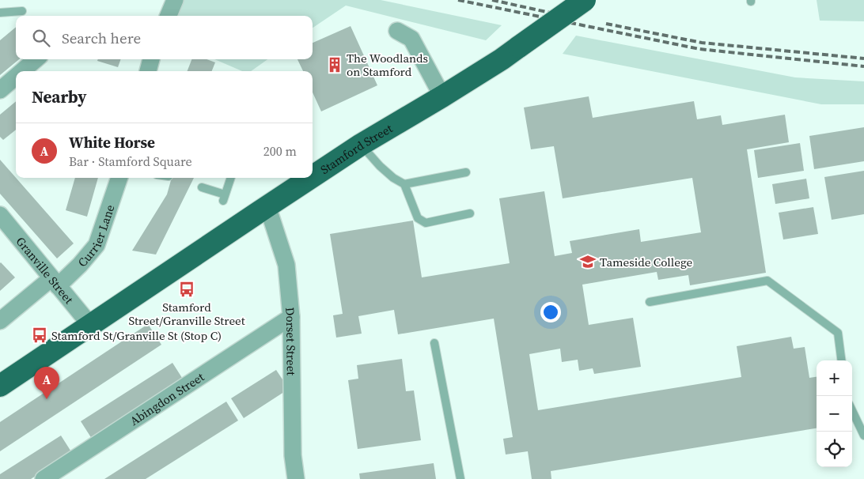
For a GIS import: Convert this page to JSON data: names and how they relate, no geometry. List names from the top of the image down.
{
  "streets": {
    "highway": ["Stamford Street"],
    "street": [
      "Currier Lane",
      "Granville Street",
      "Dorset Street",
      "Abingdon Street"
    ]
  },
  "crossings": [
    ["Stamford Street", "Granville Street"],
    ["Stamford Street", "Dorset Street"],
    ["Currier Lane", "Granville Street"],
    ["Dorset Street", "Abingdon Street"]
  ],
  "places": {
    "building": ["The Woodlands on Stamford"],
    "school or university": ["Tameside College"],
    "bus stop": ["Stamford Street/Granville Street", "Stamford St/Granville St (Stop C)"]
  },
  "page": {
    "search": "Search here",
    "heading": "Nearby",
    "list": [
      {
        "mark": "A",
        "name": "White Horse",
        "note": "Bar · Stamford Square",
        "value": "200 m"
      }
    ],
    "map_buttons": ["+", "−"],
    "pins": "A"
  }
}
